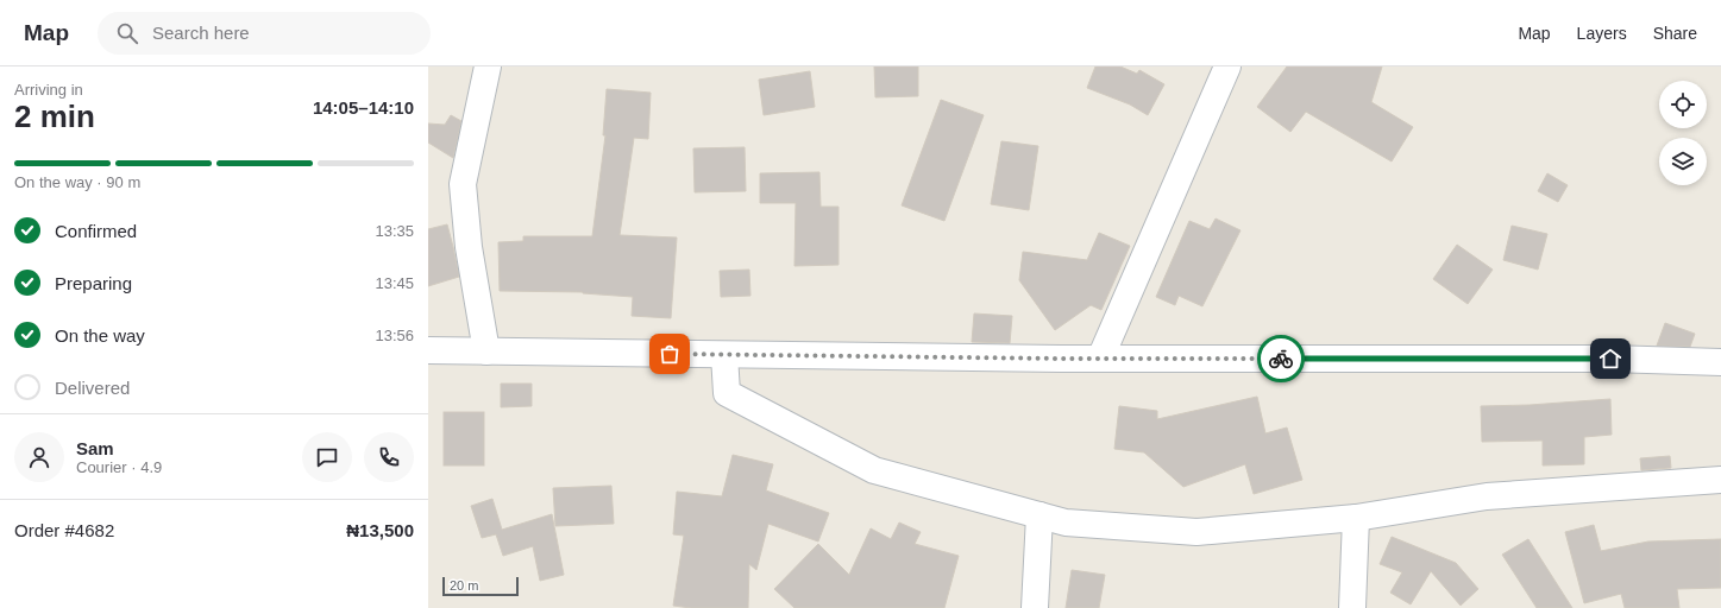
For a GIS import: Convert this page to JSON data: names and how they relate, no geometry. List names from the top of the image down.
{
  "scale_bar": "20 m",
  "page": {
    "header": "Map",
    "search": "Search here",
    "nav": ["Map", "Layers", "Share"],
    "heading": ["2 min", "Arriving in", "14:05–14:10"],
    "panel": [
      "Sam",
      "Courier · 4.9",
      "Order #4682",
      "₦13,500"
    ],
    "bar": "On the way · 90 m",
    "list": [
      ["Confirmed", "13:35"],
      ["Preparing", "13:45"],
      ["On the way", "13:56"],
      "Delivered"
    ],
    "scale": "20 m"
  }
}
